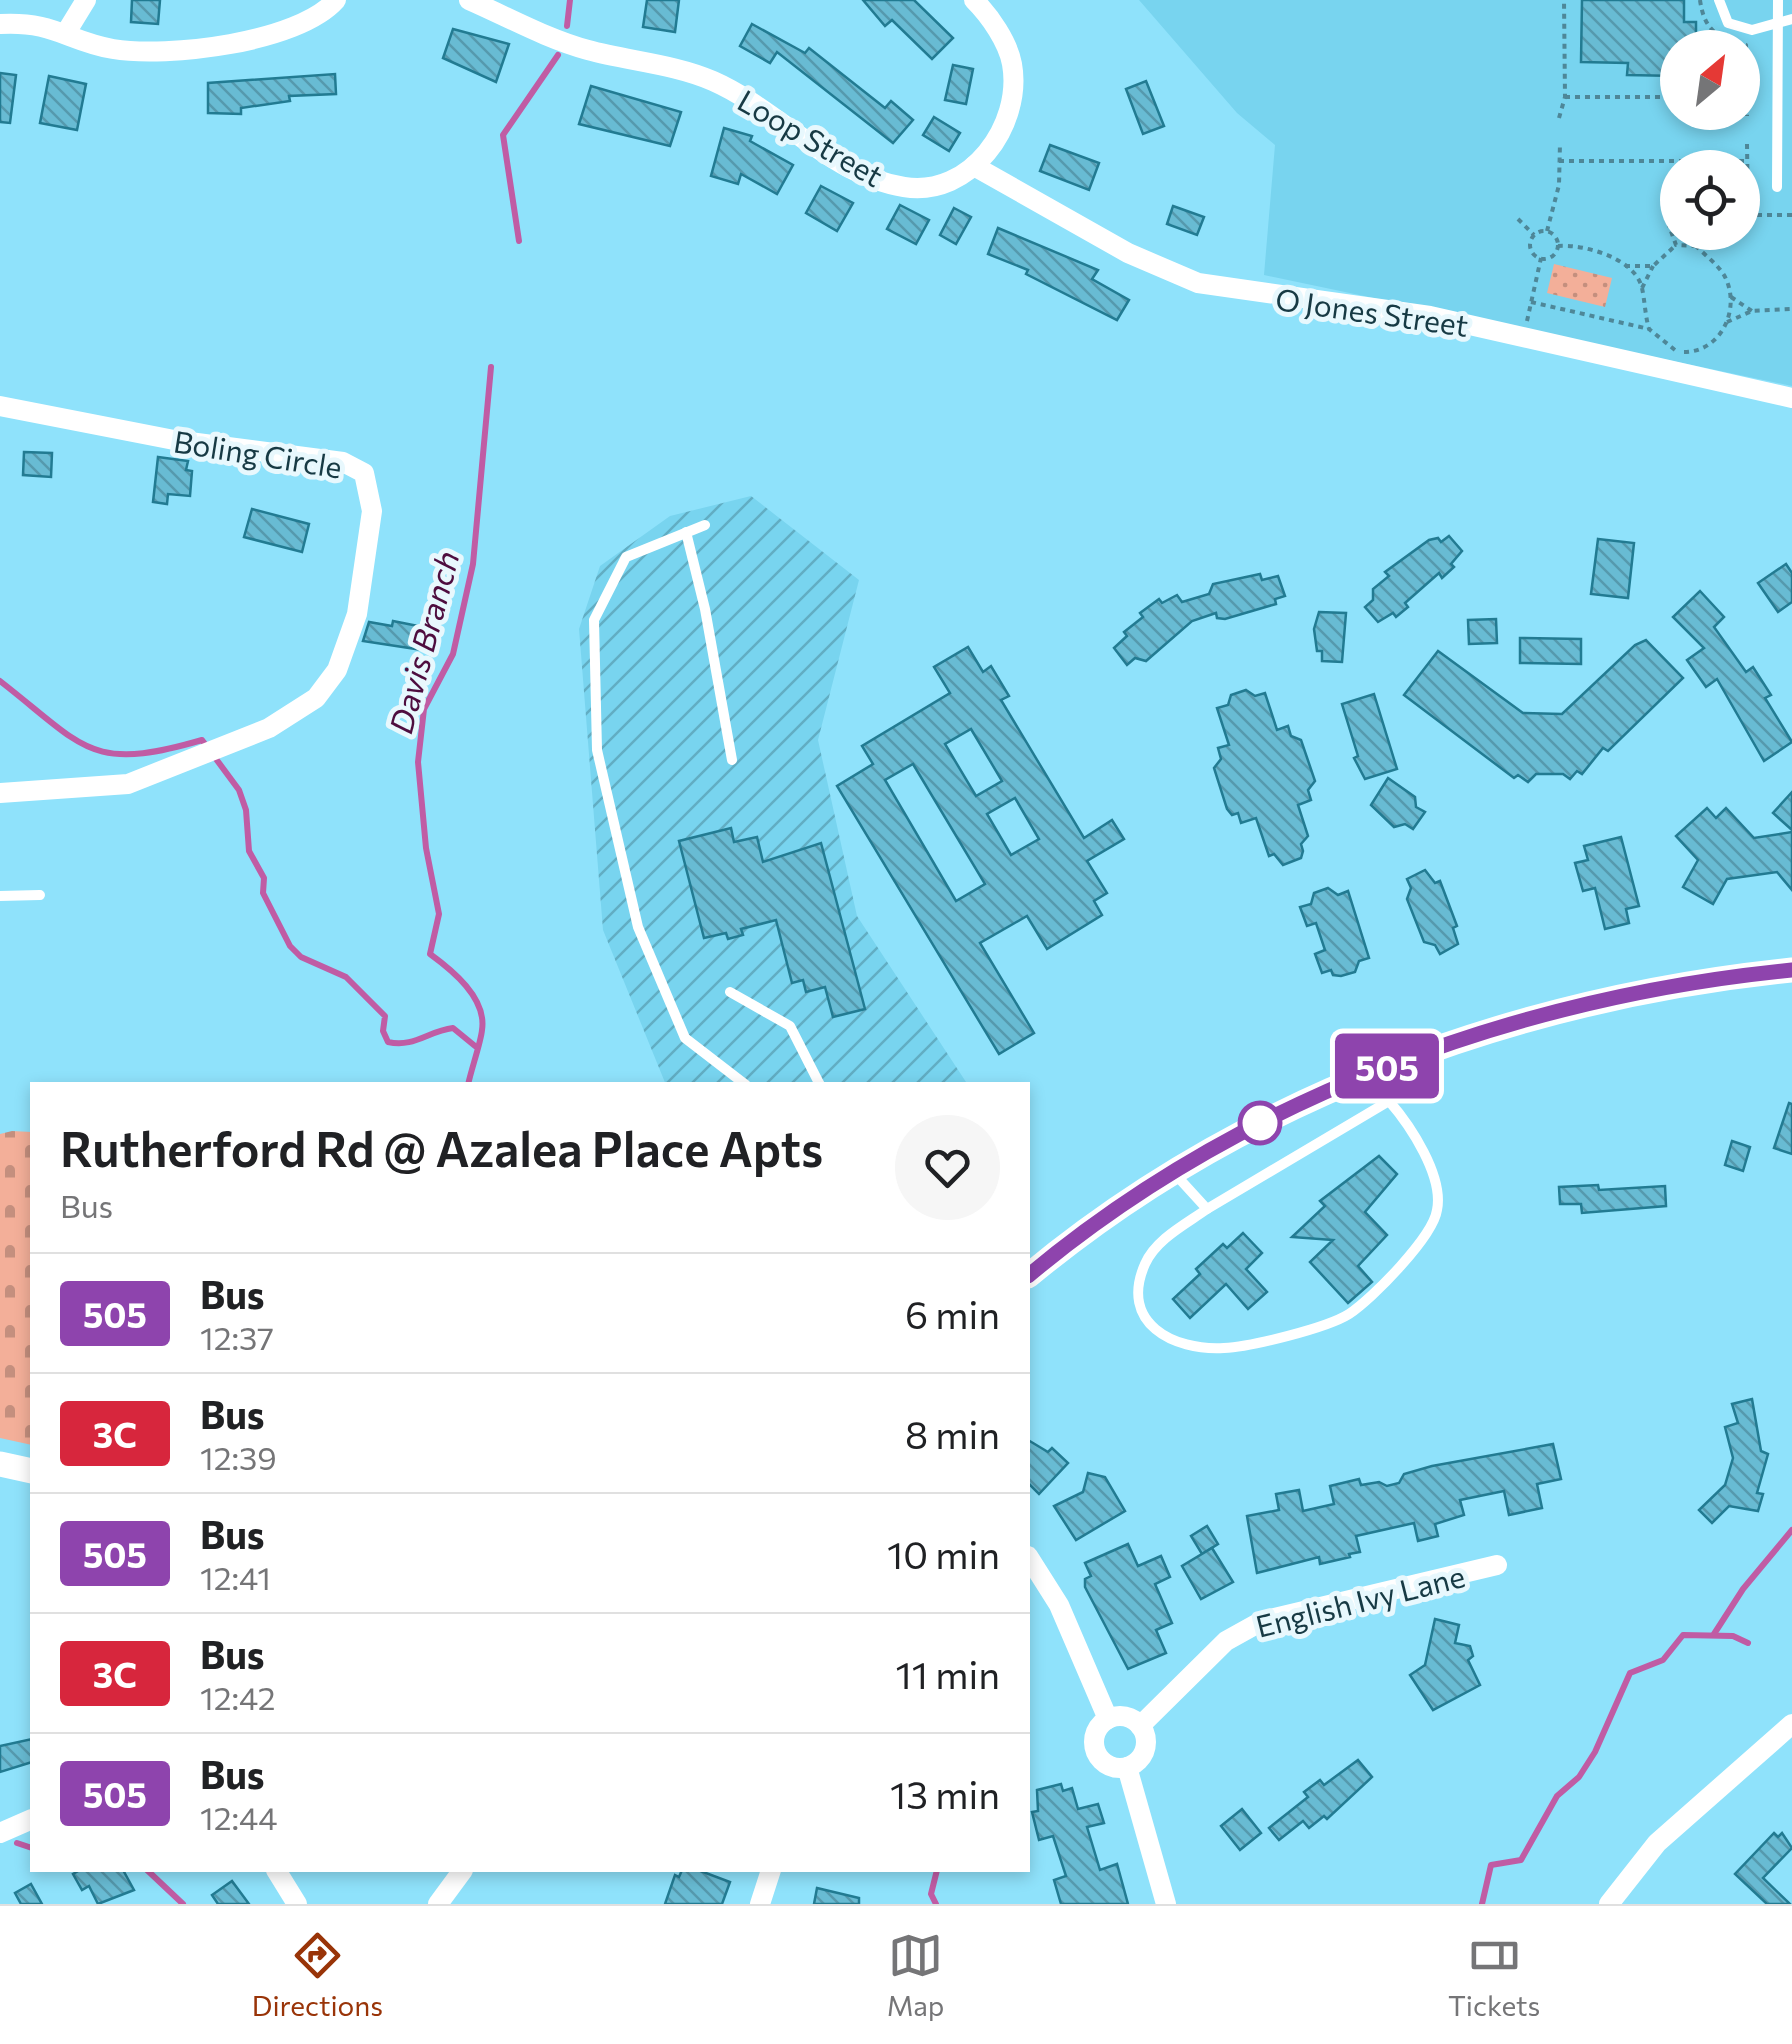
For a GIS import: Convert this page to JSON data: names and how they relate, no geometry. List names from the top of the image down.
{
  "streets": {
    "street": [
      "Loop Street",
      "O Jones Street",
      "Boling Circle",
      "English Ivy Lane"
    ]
  },
  "crossings": [
    ["Loop Street", "O Jones Street"]
  ],
  "water": ["Davis Branch"],
  "lines": ["bus line 505"],
  "north": "top right",
  "page": {
    "on_map": "505",
    "heading": ["Rutherford Rd @ Azalea Place Apts", "Bus"],
    "list": [
      {
        "mark": "505",
        "name": "Bus",
        "note": "12:37",
        "value": "6 min"
      },
      {
        "mark": "3C",
        "name": "Bus",
        "note": "12:39",
        "value": "8 min"
      },
      {
        "mark": "505",
        "name": "Bus",
        "note": "12:41",
        "value": "10 min"
      },
      {
        "mark": "3C",
        "name": "Bus",
        "note": "12:42",
        "value": "11 min"
      },
      {
        "mark": "505",
        "name": "Bus",
        "note": "12:44",
        "value": "13 min"
      }
    ],
    "tabs": ["Directions", "Map", "Tickets"]
  }
}
